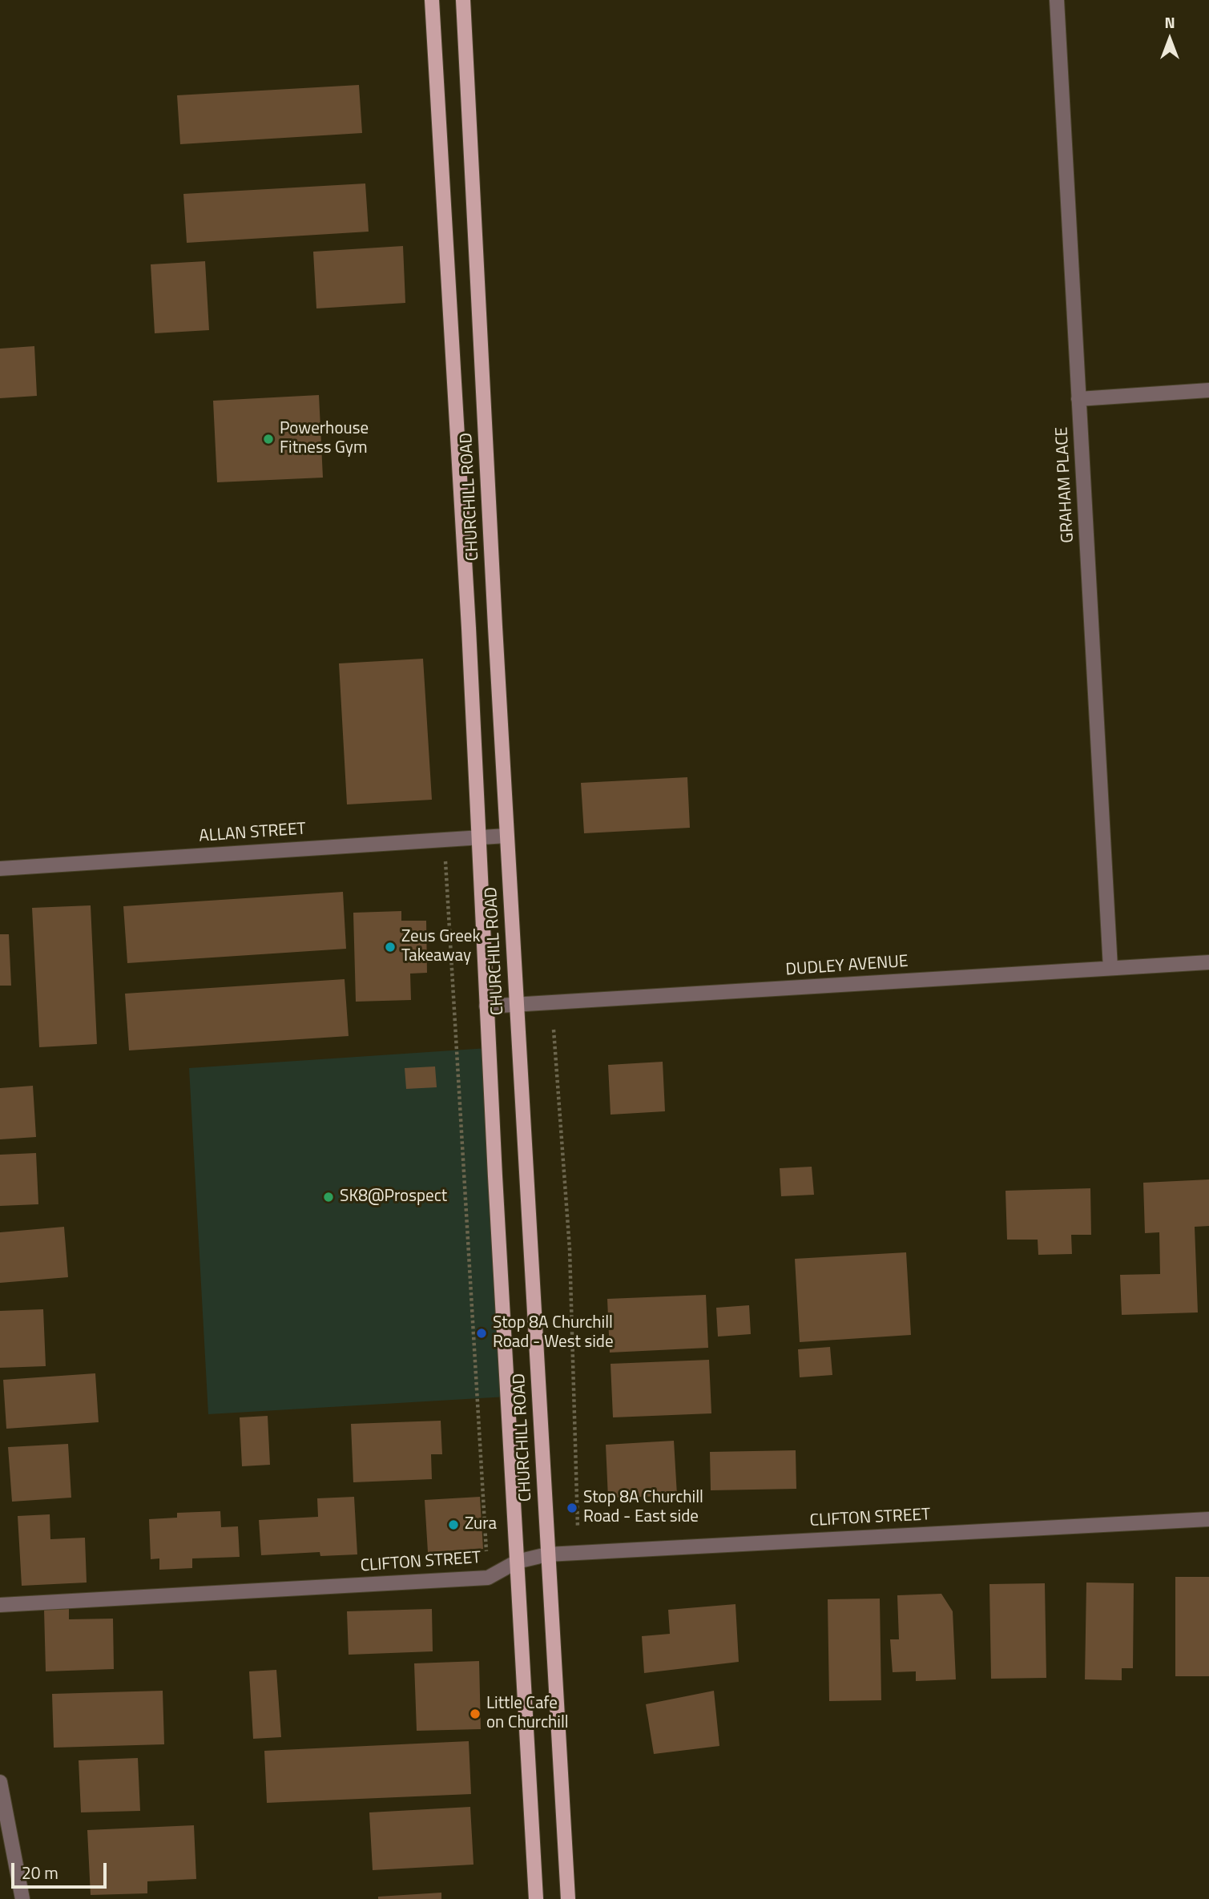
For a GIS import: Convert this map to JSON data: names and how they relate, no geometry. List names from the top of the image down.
{
  "streets": {
    "main road": ["CHURCHILL ROAD"],
    "street": [
      "GRAHAM PLACE",
      "ALLAN STREET",
      "DUDLEY AVENUE",
      "CLIFTON STREET"
    ]
  },
  "crossings": [
    ["GRAHAM PLACE", "DUDLEY AVENUE"],
    ["CHURCHILL ROAD", "ALLAN STREET"],
    ["CHURCHILL ROAD", "DUDLEY AVENUE"],
    ["CHURCHILL ROAD", "CLIFTON STREET"]
  ],
  "places": [
    "Powerhouse Fitness Gym",
    "Zeus Greek Takeaway",
    "SK8@Prospect",
    "Stop 8A Churchill Road - West side",
    "Stop 8A Churchill Road - East side",
    "Zura",
    "Little Cafe on Churchill"
  ],
  "scale_bar": "20 m",
  "north": "top"
}
